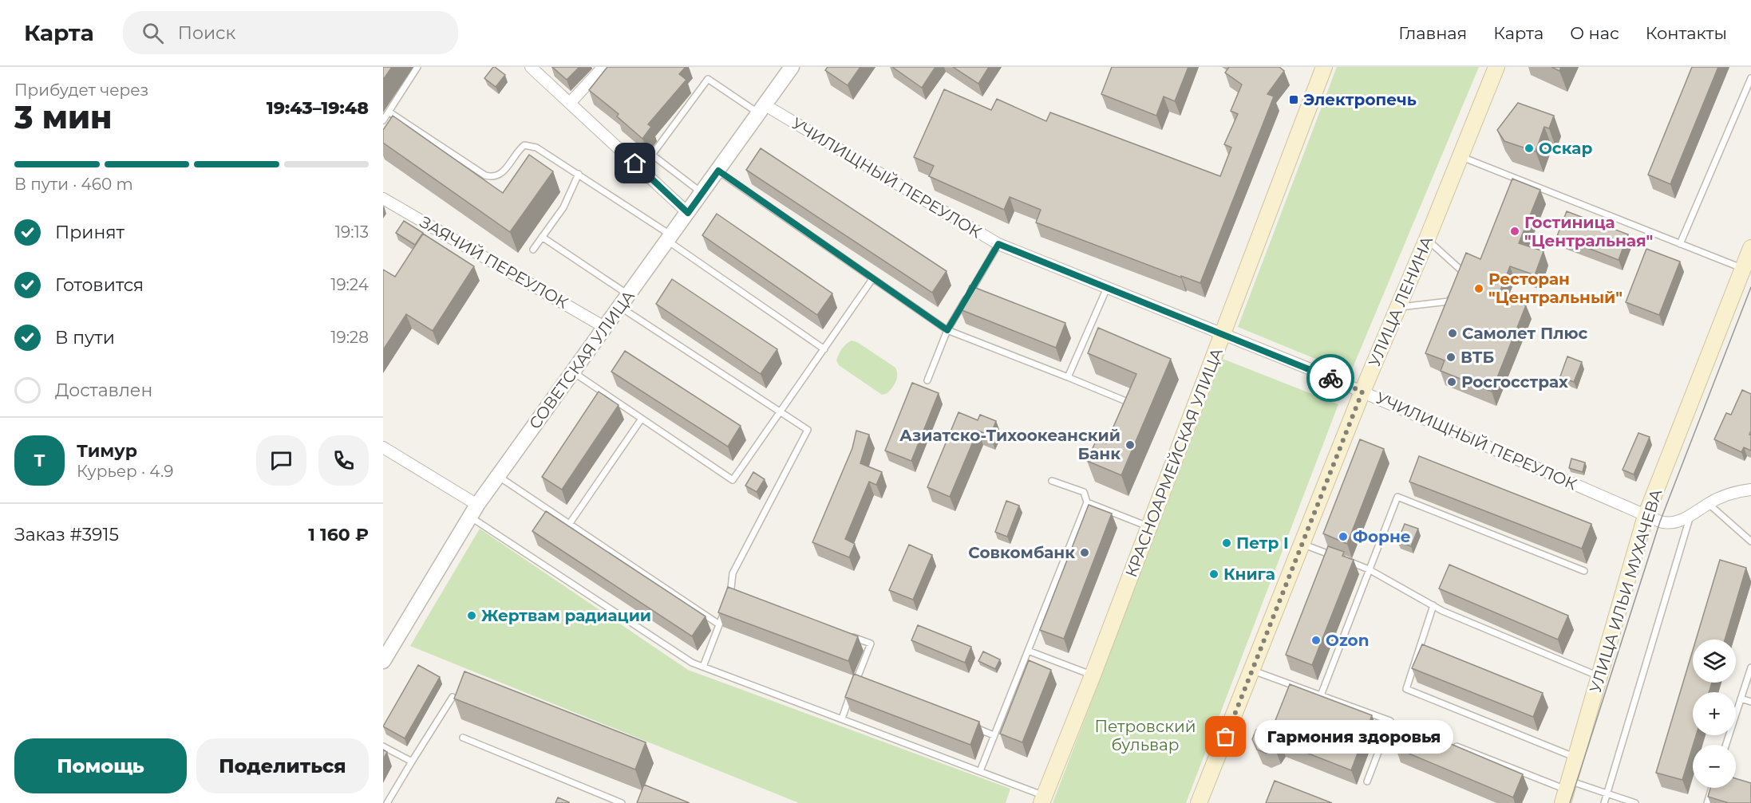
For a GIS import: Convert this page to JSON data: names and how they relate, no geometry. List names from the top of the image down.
{
  "streets": {
    "main road": ["УЛИЦА ЛЕНИНА", "КРАСНОАРМЕЙСКАЯ УЛИЦА", "УЛИЦА ИЛЬИ МУХАЧЕВА"],
    "street": ["УЧИЛИЩНЫЙ ПЕРЕУЛОК", "ЗАЯЧИЙ ПЕРЕУЛОК", "СОВЕТСКАЯ УЛИЦА"]
  },
  "crossings": [
    ["УЧИЛИЩНЫЙ ПЕРЕУЛОК", "УЛИЦА ЛЕНИНА"],
    ["УЧИЛИЩНЫЙ ПЕРЕУЛОК", "СОВЕТСКАЯ УЛИЦА"],
    ["УЧИЛИЩНЫЙ ПЕРЕУЛОК", "КРАСНОАРМЕЙСКАЯ УЛИЦА"],
    ["УЧИЛИЩНЫЙ ПЕРЕУЛОК", "УЛИЦА ИЛЬИ МУХАЧЕВА"],
    ["ЗАЯЧИЙ ПЕРЕУЛОК", "СОВЕТСКАЯ УЛИЦА"]
  ],
  "parks": ["Петровский бульвар"],
  "places": {
    "transit": ["Электропечь"],
    "other": [
      "Оскар",
      "Гостиница \"Центральная\"",
      "Ресторан \"Центральный\"",
      "Самолет Плюс",
      "ВТБ",
      "Росгосстрах",
      "Азиатско-Тихоокеанский Банк",
      "Форне",
      "Петр I",
      "Совкомбанк",
      "Книга",
      "Жертвам радиации",
      "Ozon",
      "Гармония здоровья"
    ]
  },
  "page": {
    "header": "Карта",
    "search": "Поиск",
    "nav": [
      "Главная",
      "Карта",
      "О нас",
      "Контакты"
    ],
    "heading": ["3 мин", "Прибудет через", "19:43–19:48"],
    "panel": [
      "Тимур",
      "Курьер · 4.9",
      "Заказ #3915",
      "1 160 ₽"
    ],
    "bar": "В пути · 460 m",
    "list": [
      ["Принят", "19:13"],
      ["Готовится", "19:24"],
      ["В пути", "19:28"],
      "Доставлен"
    ],
    "round": "Т",
    "map_buttons": ["+", "−"],
    "bubble": "Гармония здоровья",
    "buttons": ["Помощь", "Поделиться"]
  }
}
